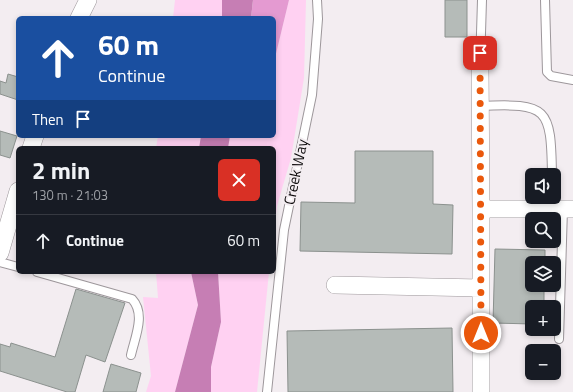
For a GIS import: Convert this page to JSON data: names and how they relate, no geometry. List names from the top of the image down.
{
  "streets": {
    "lane": ["Creek Way"]
  },
  "page": {
    "turn": ["60 m", "Continue"],
    "then": "Then",
    "heading": ["2 min", "130 m · 21:03"],
    "map_buttons": ["+", "−"],
    "list": [
      {
        "name": "Continue",
        "value": "60 m"
      }
    ]
  }
}
